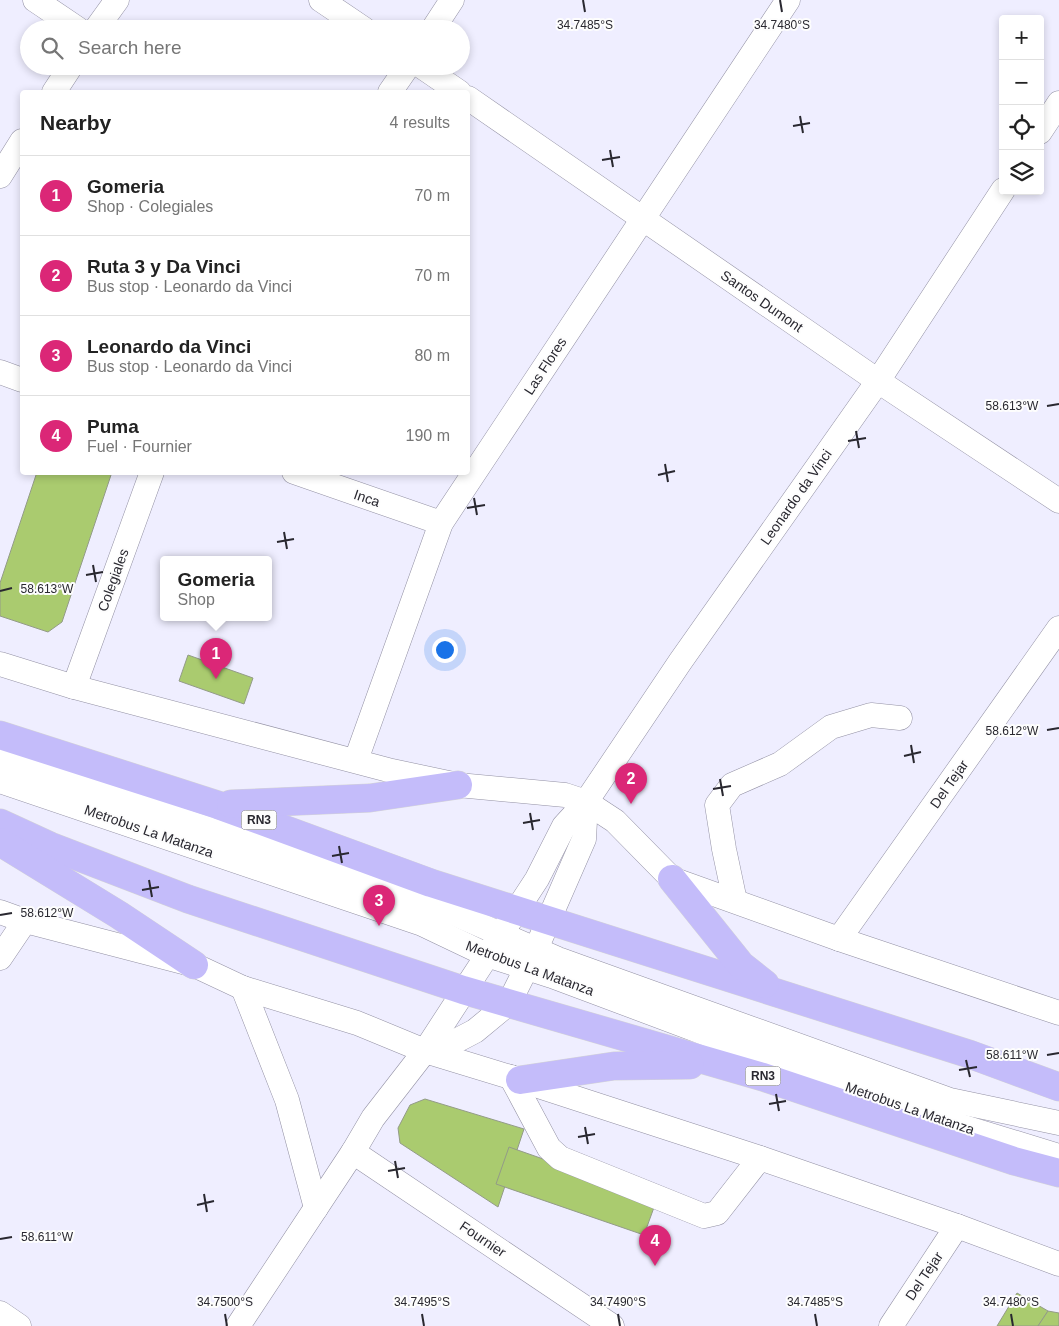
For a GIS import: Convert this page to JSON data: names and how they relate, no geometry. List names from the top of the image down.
{
  "streets": {
    "highway": ["RN3"],
    "street": [
      "Santos Dumont",
      "Las Flores",
      "Leonardo da Vinci",
      "Inca",
      "Colegiales",
      "Del Tejar",
      "Metrobus La Matanza",
      "Fournier"
    ]
  },
  "crossings": [
    ["Santos Dumont", "Las Flores"],
    ["Santos Dumont", "Leonardo da Vinci"],
    ["Las Flores", "Inca"],
    ["Leonardo da Vinci", "RN3"],
    ["Leonardo da Vinci", "Metrobus La Matanza"],
    ["Leonardo da Vinci", "Fournier"]
  ],
  "page": {
    "map_buttons": ["+", "−"],
    "search": "Search here",
    "heading": ["Nearby", "4 results"],
    "list": [
      {
        "mark": "1",
        "name": "Gomeria",
        "note": "Shop · Colegiales",
        "value": "70 m"
      },
      {
        "mark": "2",
        "name": "Ruta 3 y Da Vinci",
        "note": "Bus stop · Leonardo da Vinci",
        "value": "70 m"
      },
      {
        "mark": "3",
        "name": "Leonardo da Vinci",
        "note": "Bus stop · Leonardo da Vinci",
        "value": "80 m"
      },
      {
        "mark": "4",
        "name": "Puma",
        "note": "Fuel · Fournier",
        "value": "190 m"
      }
    ],
    "popup": ["Gomeria", "Shop"],
    "pins": [
      "1",
      "2",
      "3",
      "4"
    ]
  },
  "coordinates": [
    "34.7485°S",
    "34.7480°S",
    "58.613°W",
    "58.612°W",
    "58.611°W",
    "34.7500°S",
    "34.7495°S",
    "34.7490°S"
  ]
}
